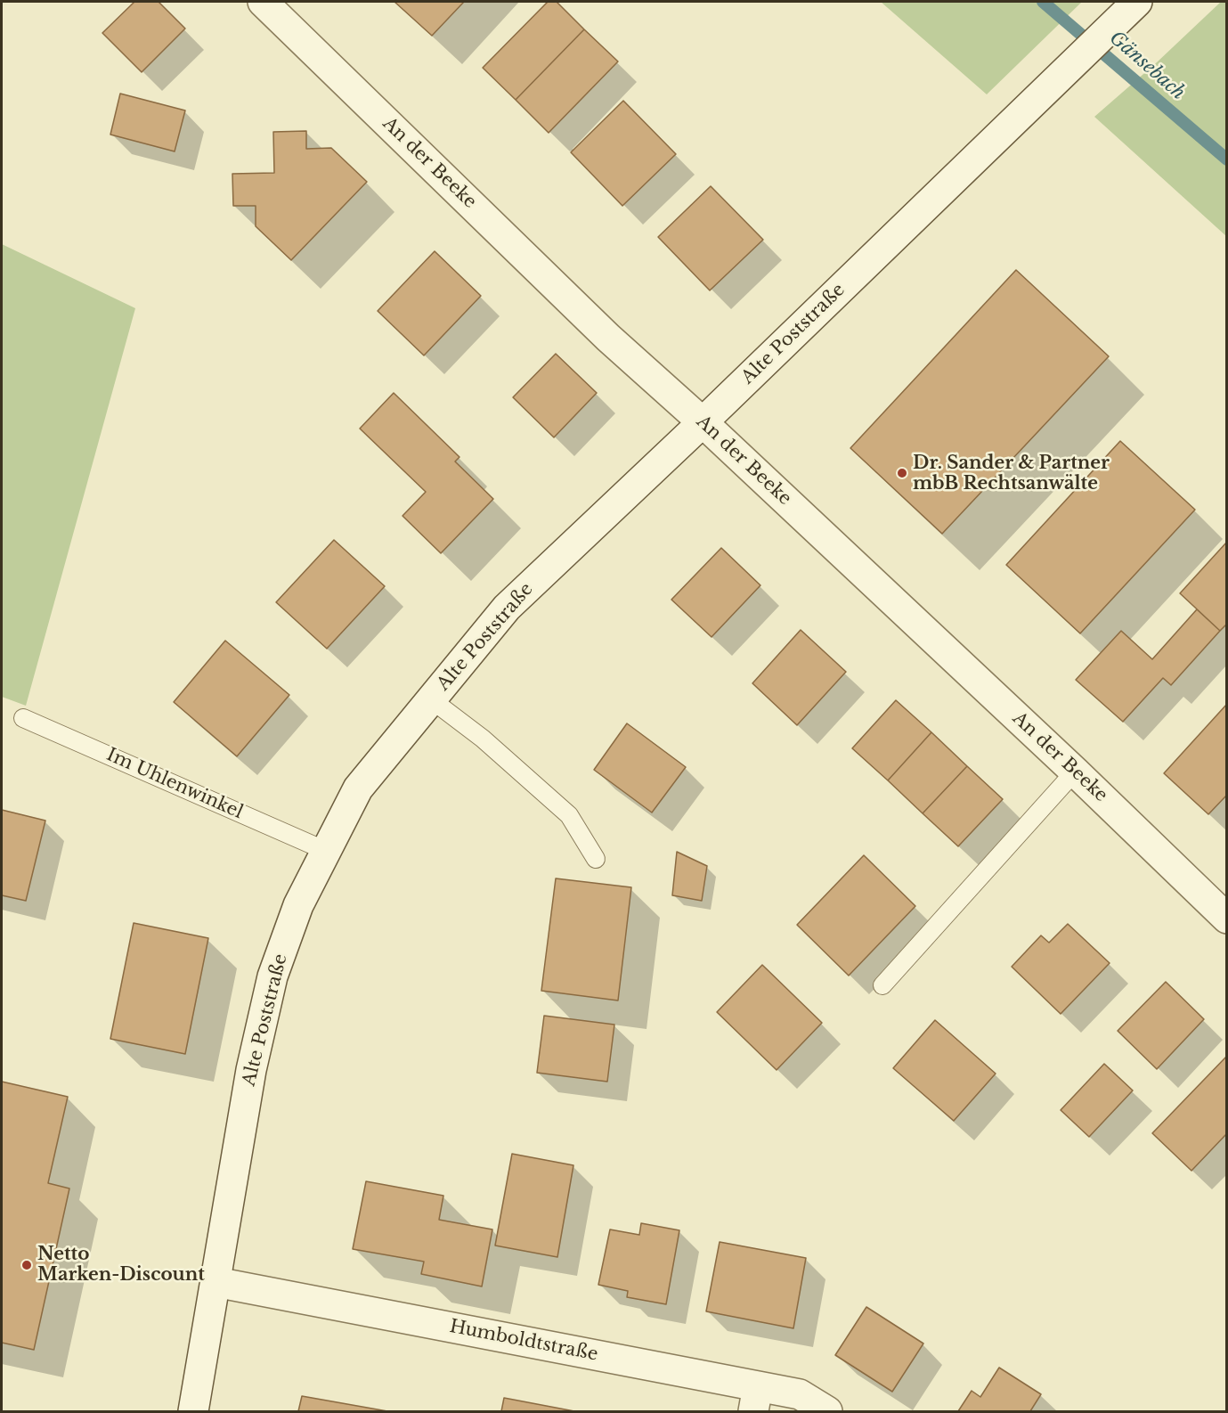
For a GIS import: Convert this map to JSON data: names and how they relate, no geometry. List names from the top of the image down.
{
  "streets": {
    "street": ["An der Beeke", "Alte Poststraße", "Humboldtstraße"],
    "lane": ["Im Uhlenwinkel"]
  },
  "crossings": [
    ["An der Beeke", "Alte Poststraße"],
    ["Alte Poststraße", "Im Uhlenwinkel"],
    ["Alte Poststraße", "Humboldtstraße"]
  ],
  "water": ["Gänsebach"],
  "places": ["Dr. Sander & Partner mbB Rechtsanwälte", "Netto Marken-Discount"]
}
